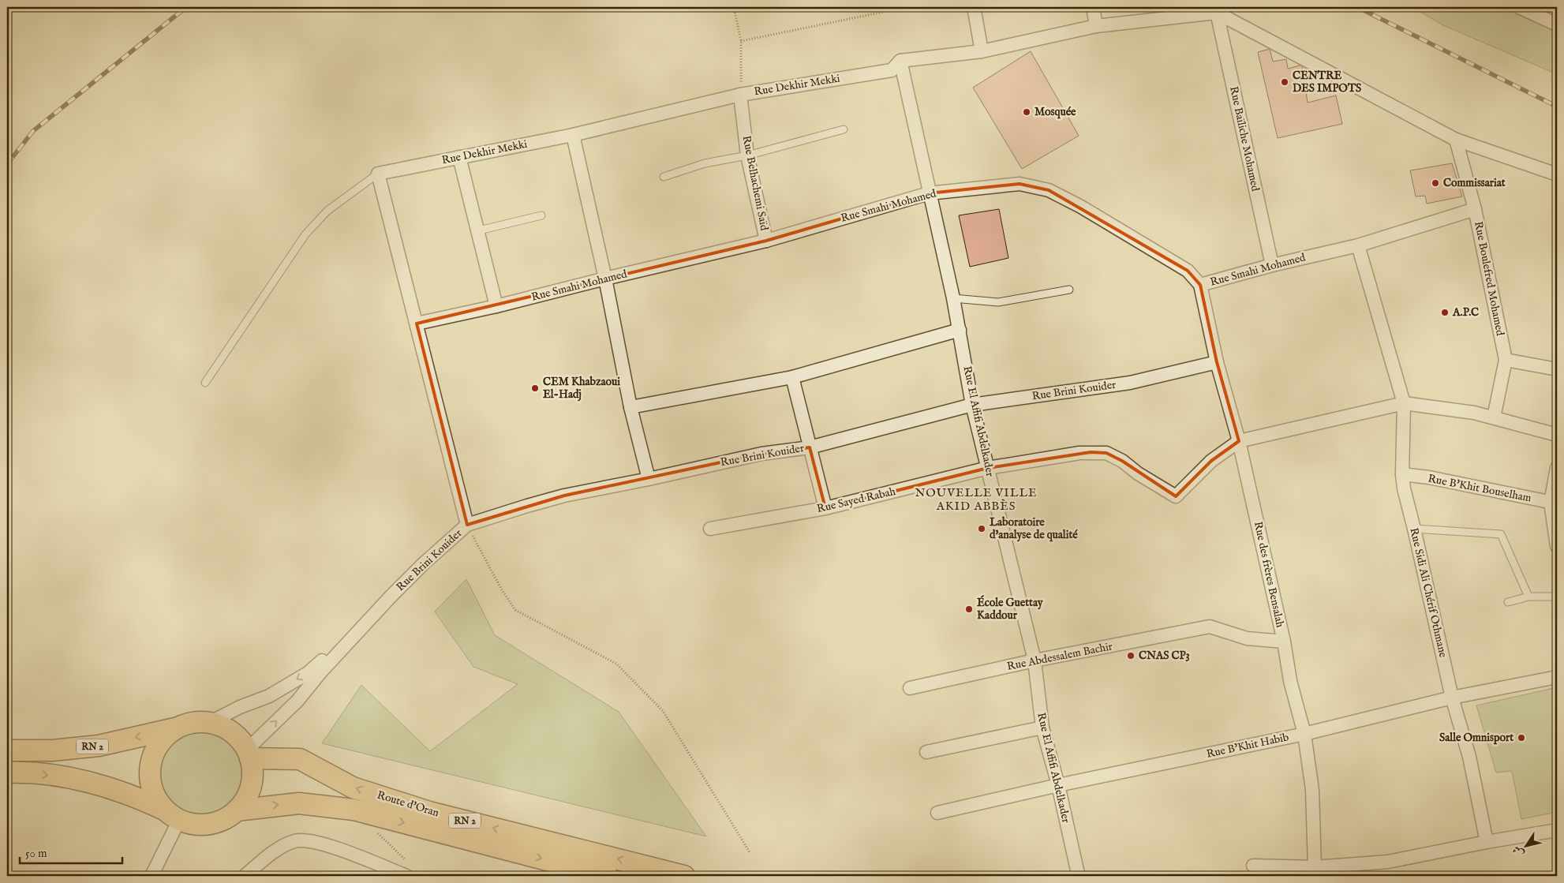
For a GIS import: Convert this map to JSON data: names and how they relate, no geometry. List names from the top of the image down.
{
  "streets": {
    "main road": ["RN 2", "Route d'Oran"],
    "street": [
      "Rue Dekhir Mekki",
      "Rue Baïliche Mohamed",
      "Rue Belhachemi Saïd",
      "Rue Smahi Mohamed",
      "Rue Boulefred Mohamed",
      "Rue Brini Kouider",
      "Rue El Affifi Abdelkader",
      "Rue B'Khit Bouselham",
      "Rue Sayed Rabah",
      "Rue des frères Bensalah",
      "Rue Sidi Ali Chérif Othmane",
      "Rue Abdessalem Bachir",
      "Rue B'Khit Habib"
    ]
  },
  "crossings": [
    ["Rue Dekhir Mekki", "Rue Baïliche Mohamed"],
    ["Rue Dekhir Mekki", "Rue Belhachemi Saïd"],
    ["Rue Dekhir Mekki", "Rue El Affifi Abdelkader"],
    ["Rue Baïliche Mohamed", "Rue Smahi Mohamed"],
    ["Rue Belhachemi Saïd", "Rue Smahi Mohamed"],
    ["Rue Smahi Mohamed", "Rue Boulefred Mohamed"],
    ["Rue Smahi Mohamed", "Rue El Affifi Abdelkader"],
    ["Rue Smahi Mohamed", "Rue des frères Bensalah"],
    ["Rue Smahi Mohamed", "Rue Sidi Ali Chérif Othmane"],
    ["Rue Brini Kouider", "Rue El Affifi Abdelkader"],
    ["Rue Brini Kouider", "Rue des frères Bensalah"],
    ["Rue El Affifi Abdelkader", "Rue Sayed Rabah"],
    ["Rue El Affifi Abdelkader", "Rue Abdessalem Bachir"],
    ["Rue El Affifi Abdelkader", "Rue B'Khit Habib"],
    ["Rue B'Khit Bouselham", "Rue Sidi Ali Chérif Othmane"],
    ["Rue Sayed Rabah", "Rue des frères Bensalah"],
    ["Rue des frères Bensalah", "Rue Abdessalem Bachir"],
    ["Rue des frères Bensalah", "Rue B'Khit Habib"],
    ["Rue Sidi Ali Chérif Othmane", "Rue B'Khit Habib"],
    ["RN 2", "Route d'Oran"]
  ],
  "districts": ["NOUVELLE VILLE AKID ABBÈS"],
  "places": [
    "CENTRE DES IMPOTS",
    "Mosquée",
    "Commissariat",
    "A.P.C",
    "CEM Khabzaoui El-Hadj",
    "Laboratoire d'analyse de qualité",
    "École Guettay Kaddour",
    "CNAS CP3",
    "Salle Omnisport"
  ],
  "scale_bar": "50 m",
  "north": "bottom left"
}
